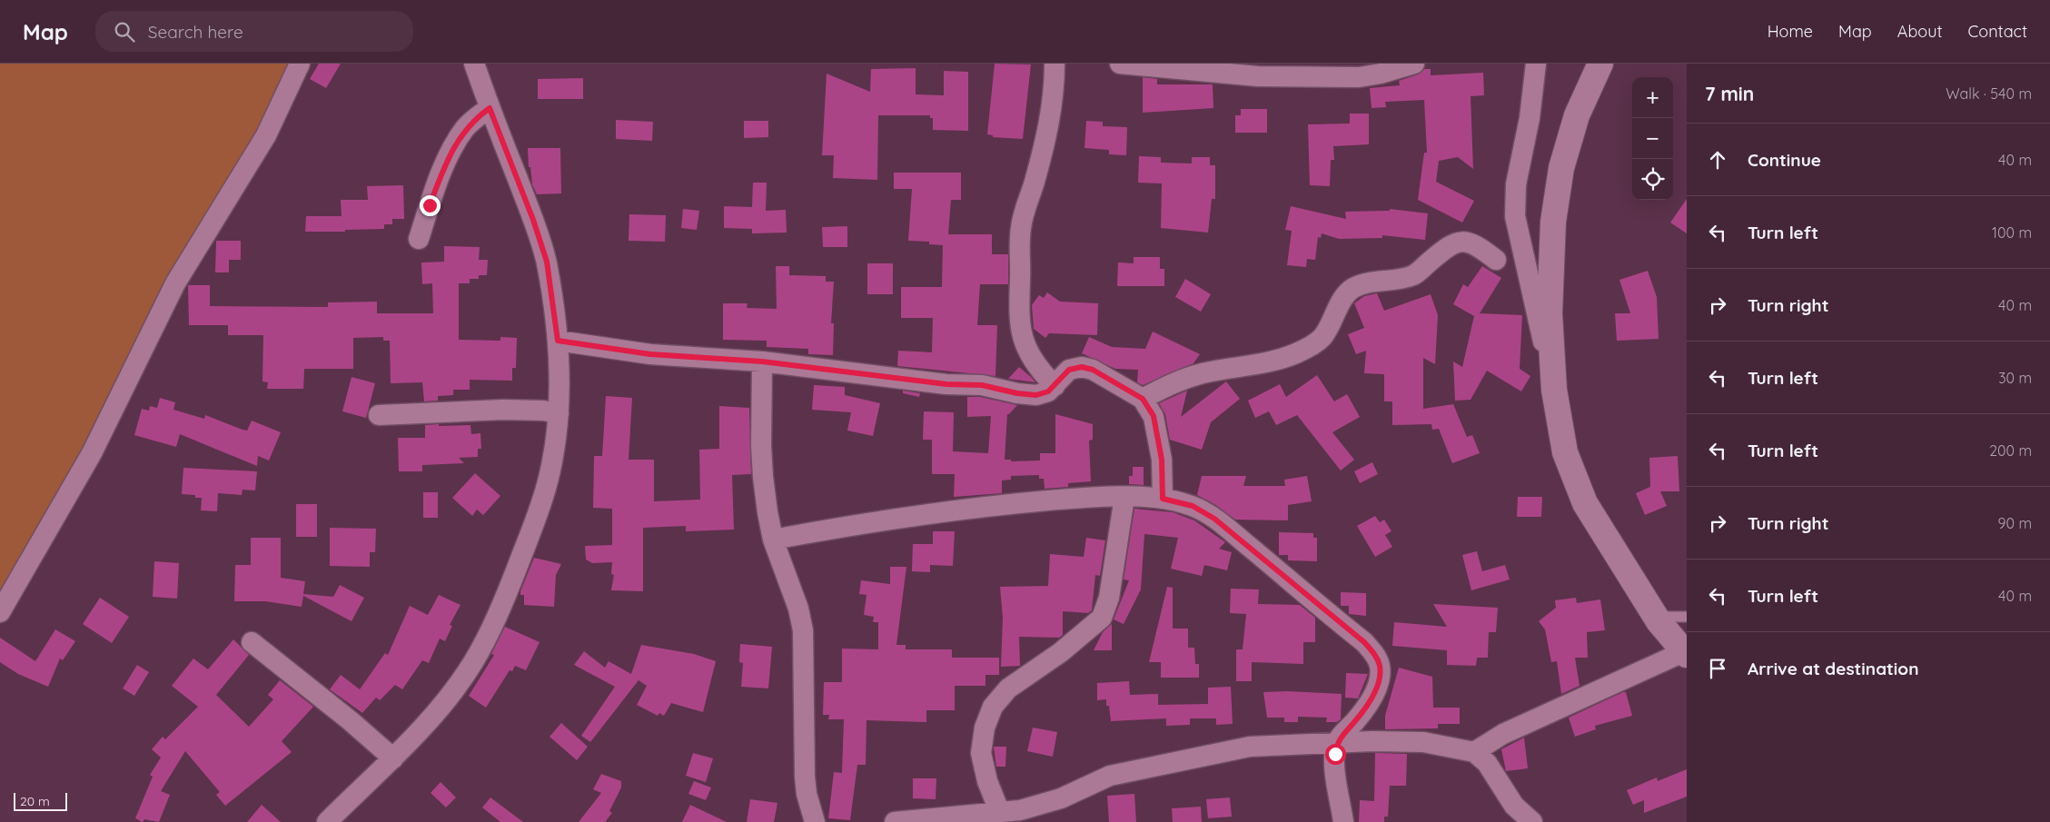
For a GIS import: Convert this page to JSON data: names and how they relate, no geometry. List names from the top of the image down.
{
  "scale_bar": "20 m",
  "page": {
    "header": "Map",
    "search": "Search here",
    "nav": [
      "Home",
      "Map",
      "About",
      "Contact"
    ],
    "heading": ["7 min", "Walk · 540 m"],
    "map_buttons": ["+", "−"],
    "list": [
      ["Continue", "40 m"],
      ["Turn left", "100 m"],
      ["Turn right", "40 m"],
      ["Turn left", "30 m"],
      ["Turn left", "200 m"],
      ["Turn right", "90 m"],
      ["Turn left", "40 m"],
      "Arrive at destination"
    ],
    "scale": "20 m"
  }
}
